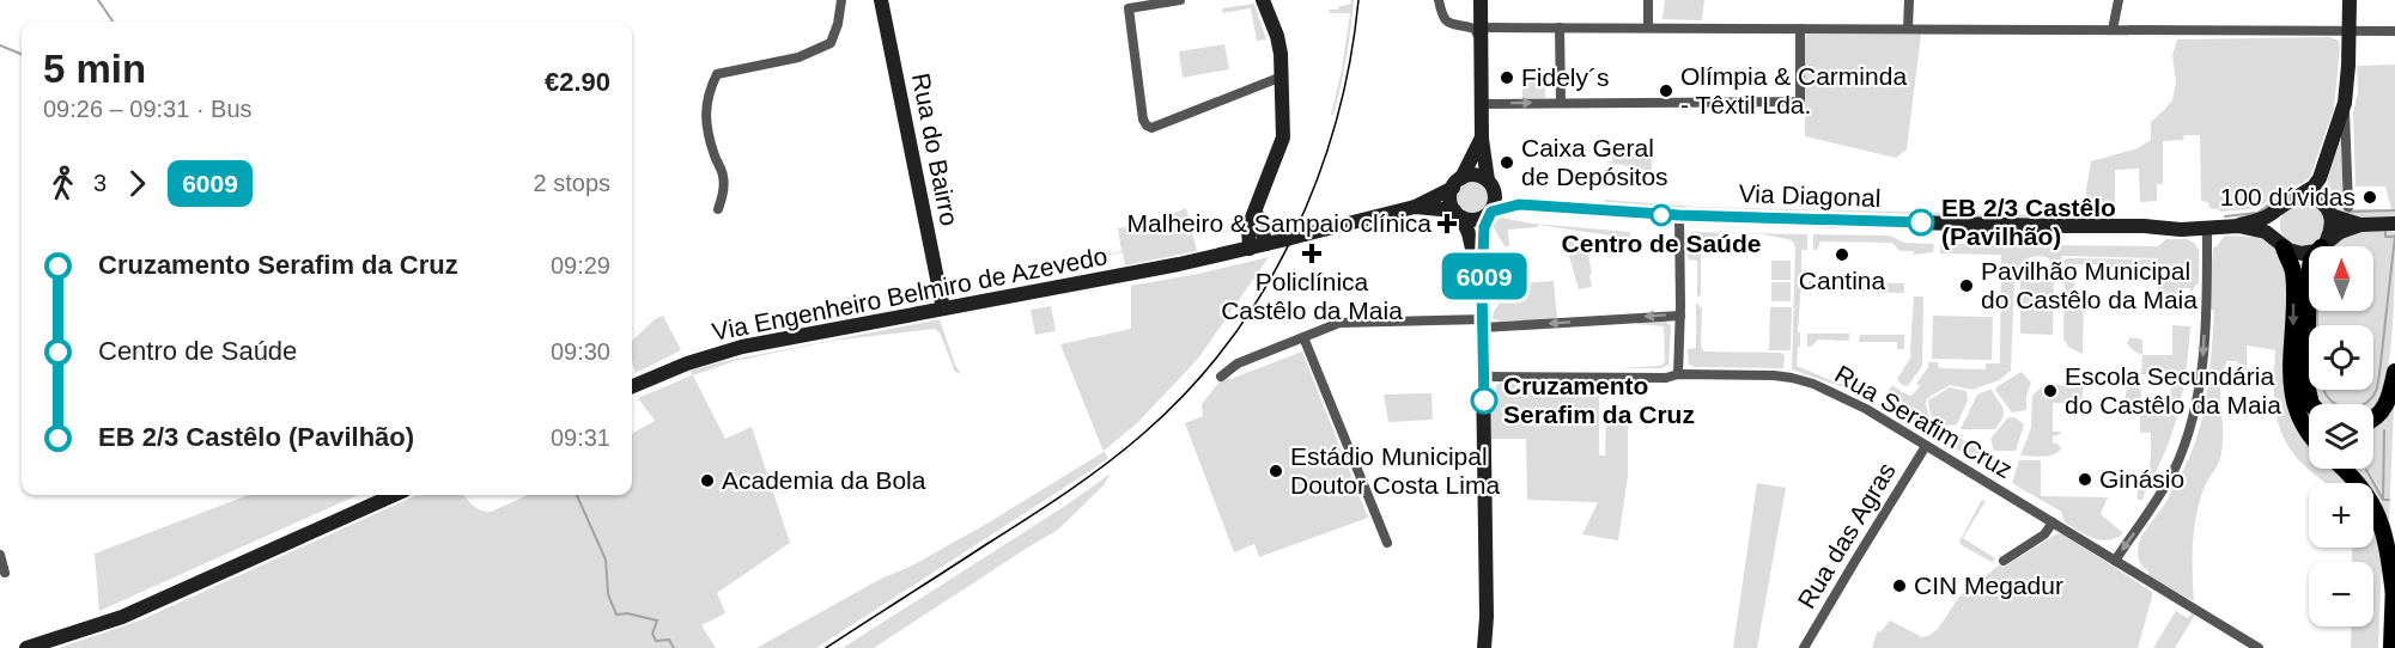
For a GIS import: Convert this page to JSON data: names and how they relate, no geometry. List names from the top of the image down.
{
  "streets": {
    "main road": ["Rua do Bairro", "Via Diagonal", "Via Engenheiro Belmiro de Azevedo"],
    "street": ["Rua Serafim Cruz", "Rua das Agras"]
  },
  "crossings": [
    ["Rua do Bairro", "Via Engenheiro Belmiro de Azevedo"],
    ["Via Diagonal", "Via Engenheiro Belmiro de Azevedo"],
    ["Rua Serafim Cruz", "Rua das Agras"]
  ],
  "places": {
    "other": [
      "Fidely´s",
      "Olímpia & Carminda - Têxtil Lda.",
      "Caixa Geral de Depósitos",
      "100 dúvidas",
      "Centro de Saúde",
      "EB 2/3 Castêlo (Pavilhão)",
      "Cantina",
      "Pavilhão Municipal do Castêlo da Maia",
      "Escola Secundária do Castêlo da Maia",
      "Cruzamento Serafim da Cruz",
      "Estádio Municipal Doutor Costa Lima",
      "Ginásio",
      "Academia da Bola",
      "CIN Megadur"
    ],
    "health": ["Malheiro & Sampaio clínica", "Policlínica Castêlo da Maia"]
  },
  "lines": ["bus line 6009"],
  "north": "top",
  "page": {
    "on_map": "6009",
    "heading": ["5 min", "09:26 – 09:31 · Bus", "€2.90"],
    "legs": ["3", "6009", "2 stops"],
    "list": [
      {
        "name": "Cruzamento Serafim da Cruz",
        "value": "09:29"
      },
      {
        "name": "Centro de Saúde",
        "value": "09:30"
      },
      {
        "name": "EB 2/3 Castêlo (Pavilhão)",
        "value": "09:31"
      }
    ],
    "map_buttons": ["+", "−"]
  }
}
